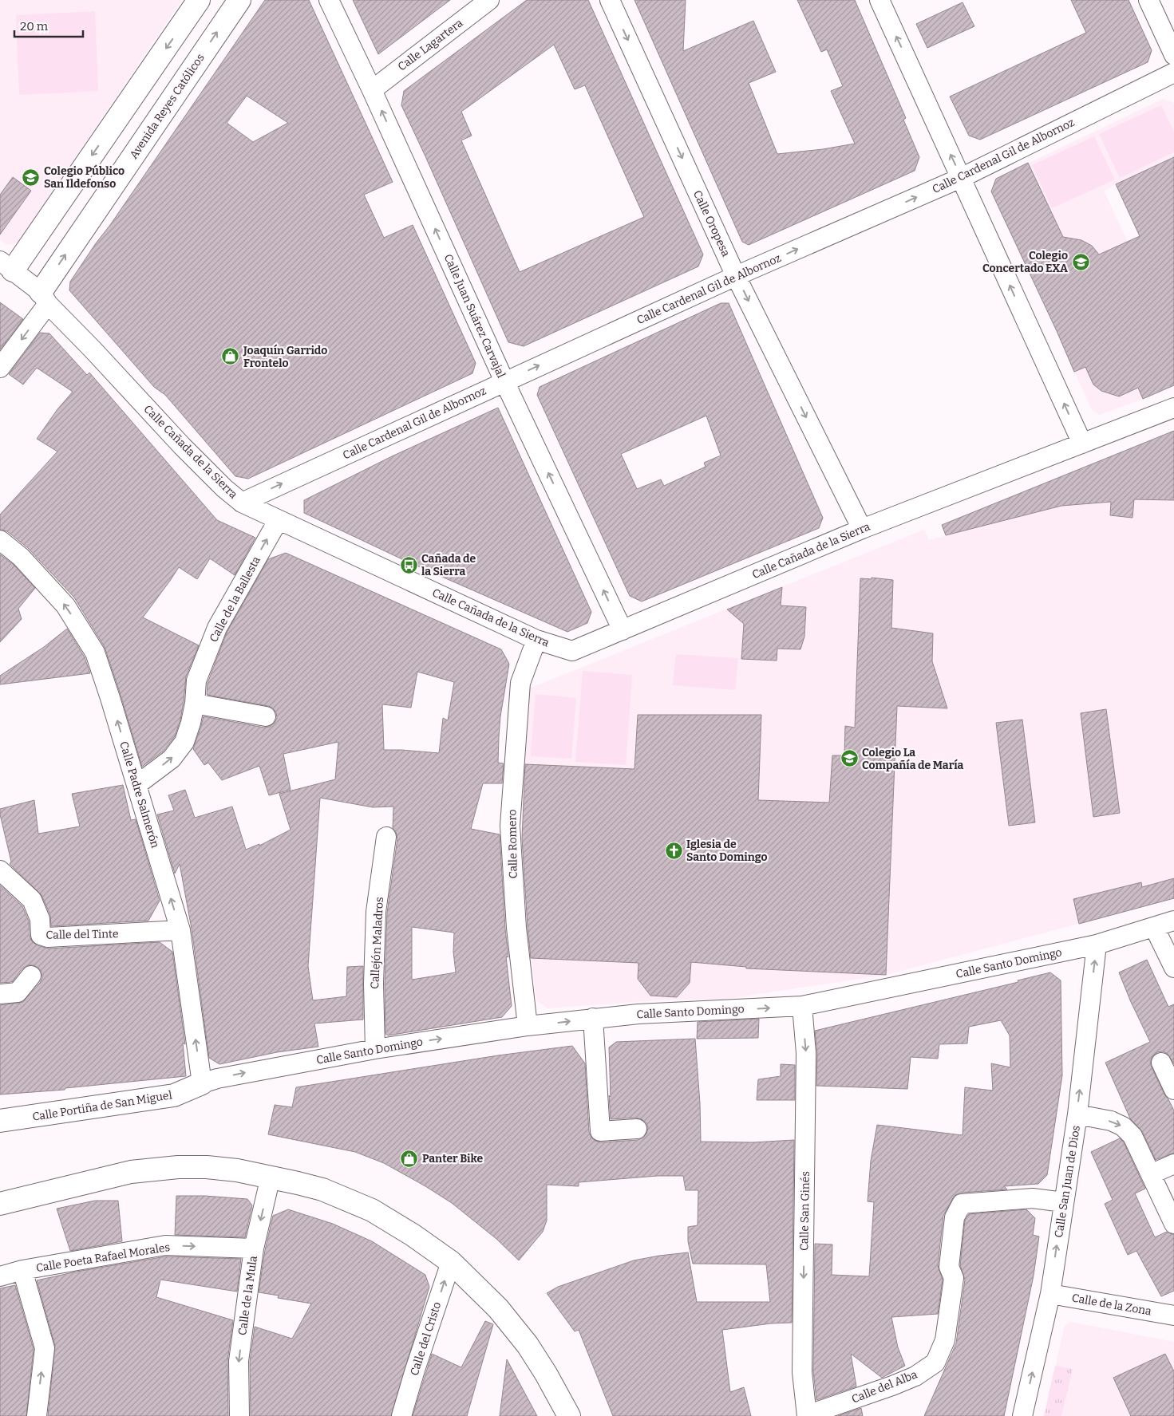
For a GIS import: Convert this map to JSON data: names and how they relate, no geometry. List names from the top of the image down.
{
  "streets": {
    "main road": ["Avenida Reyes Católicos", "Calle Portiña de San Miguel"],
    "street": [
      "Calle Lagartera",
      "Calle Cardenal Gil de Albornoz",
      "Calle Oropesa",
      "Calle Juan Suárez Carvajal",
      "Calle Cañada de la Sierra",
      "Calle de la Ballesta",
      "Calle Padre Salmerón",
      "Calle Romero",
      "Calle del Tinte",
      "Callejón Maladros",
      "Calle Santo Domingo",
      "Calle San Juan de Dios",
      "Calle San Ginés",
      "Calle Poeta Rafael Morales",
      "Calle de la Mula",
      "Calle de la Zona",
      "Calle del Cristo",
      "Calle del Alba"
    ]
  },
  "crossings": [
    ["Calle Lagartera", "Calle Juan Suárez Carvajal"],
    ["Avenida Reyes Católicos", "Calle Cañada de la Sierra"],
    ["Calle Cardenal Gil de Albornoz", "Calle Oropesa"],
    ["Calle Cardenal Gil de Albornoz", "Calle Juan Suárez Carvajal"],
    ["Calle Cardenal Gil de Albornoz", "Calle Cañada de la Sierra"],
    ["Calle Oropesa", "Calle Cañada de la Sierra"],
    ["Calle Juan Suárez Carvajal", "Calle Cañada de la Sierra"],
    ["Calle Cañada de la Sierra", "Calle de la Ballesta"],
    ["Calle Cañada de la Sierra", "Calle Romero"],
    ["Calle de la Ballesta", "Calle Padre Salmerón"],
    ["Calle Padre Salmerón", "Calle del Tinte"],
    ["Calle Padre Salmerón", "Calle Santo Domingo"],
    ["Calle Padre Salmerón", "Calle Portiña de San Miguel"],
    ["Calle Romero", "Calle Santo Domingo"],
    ["Callejón Maladros", "Calle Santo Domingo"],
    ["Calle Santo Domingo", "Calle Portiña de San Miguel"],
    ["Calle Santo Domingo", "Calle San Juan de Dios"],
    ["Calle Santo Domingo", "Calle San Ginés"],
    ["Calle San Juan de Dios", "Calle de la Zona"],
    ["Calle San Juan de Dios", "Calle del Alba"],
    ["Calle San Ginés", "Calle del Alba"],
    ["Calle Poeta Rafael Morales", "Calle de la Mula"]
  ],
  "one_way": [
    "Calle Cardenal Gil de Albornoz",
    "Calle Oropesa",
    "Calle Juan Suárez Carvajal",
    "Calle de la Ballesta",
    "Calle Padre Salmerón",
    "Calle Santo Domingo",
    "Calle San Juan de Dios",
    "Calle San Ginés",
    "Calle Poeta Rafael Morales",
    "Calle de la Mula",
    "Calle del Cristo"
  ],
  "places": {
    "school or university": ["Colegio Público San Ildefonso", "Colegio Concertado EXA", "Colegio La Compañía de María"],
    "shop": ["Joaquín Garrido Frontelo", "Panter Bike"],
    "bus stop": ["Cañada de la Sierra"],
    "church": ["Iglesia de Santo Domingo"]
  },
  "scale_bar": "20 m"
}
